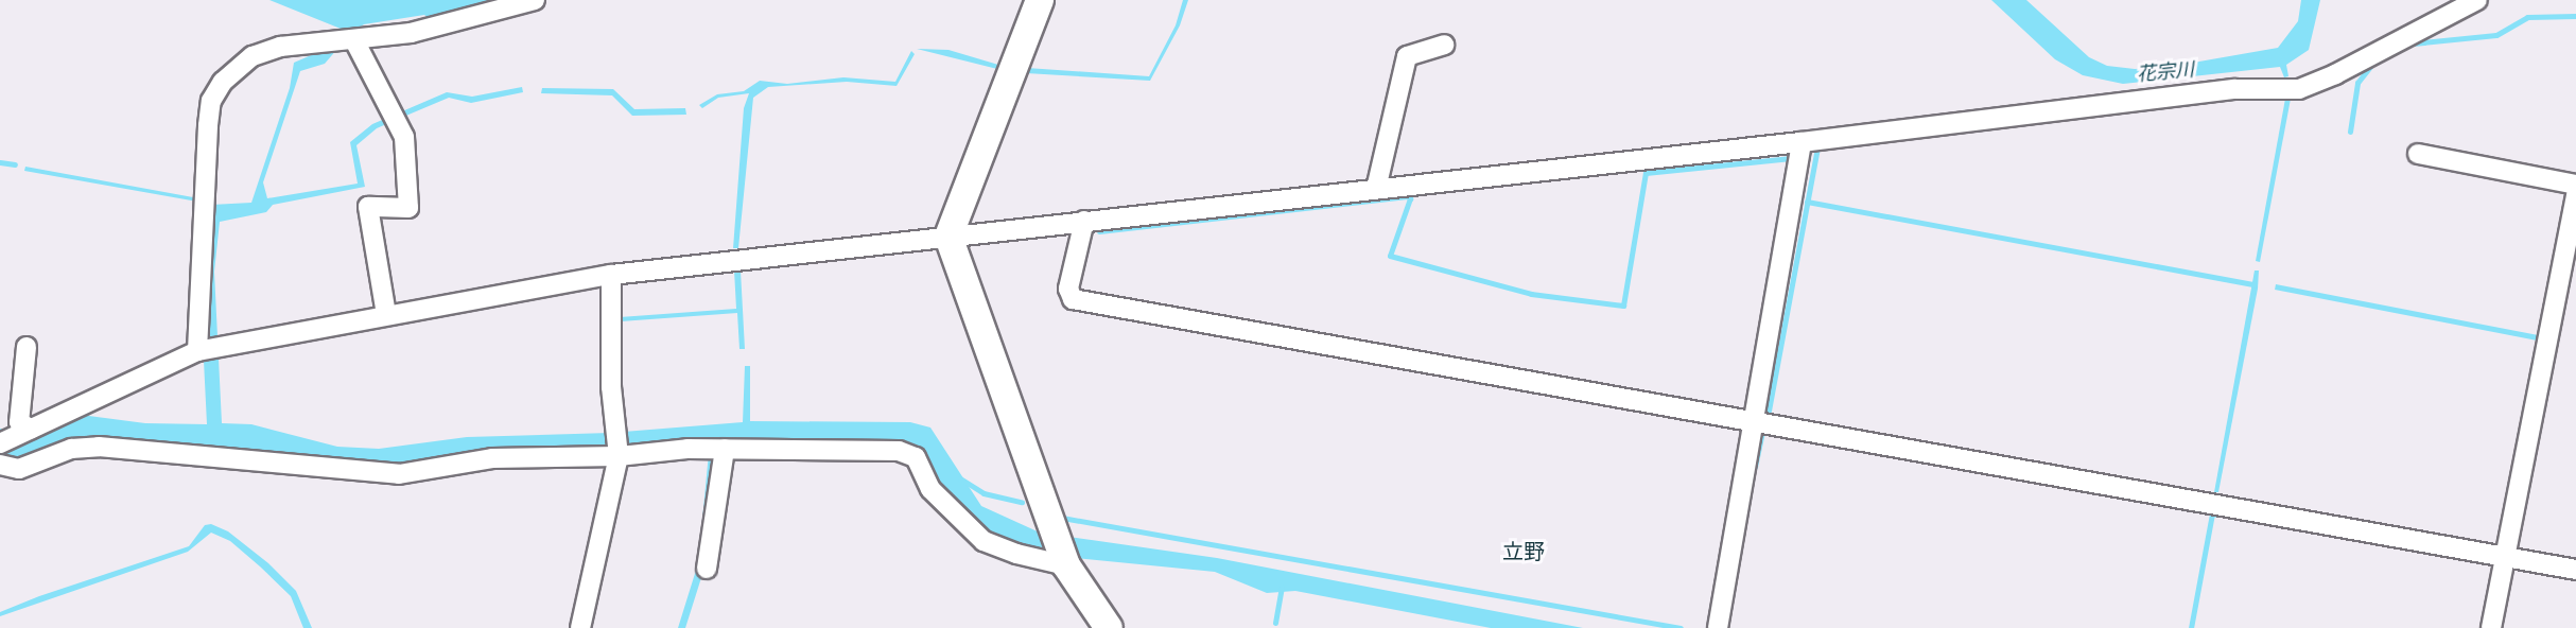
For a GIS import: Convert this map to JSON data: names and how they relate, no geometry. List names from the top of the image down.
{
  "districts": ["立野"],
  "water": ["花宗川"]
}
